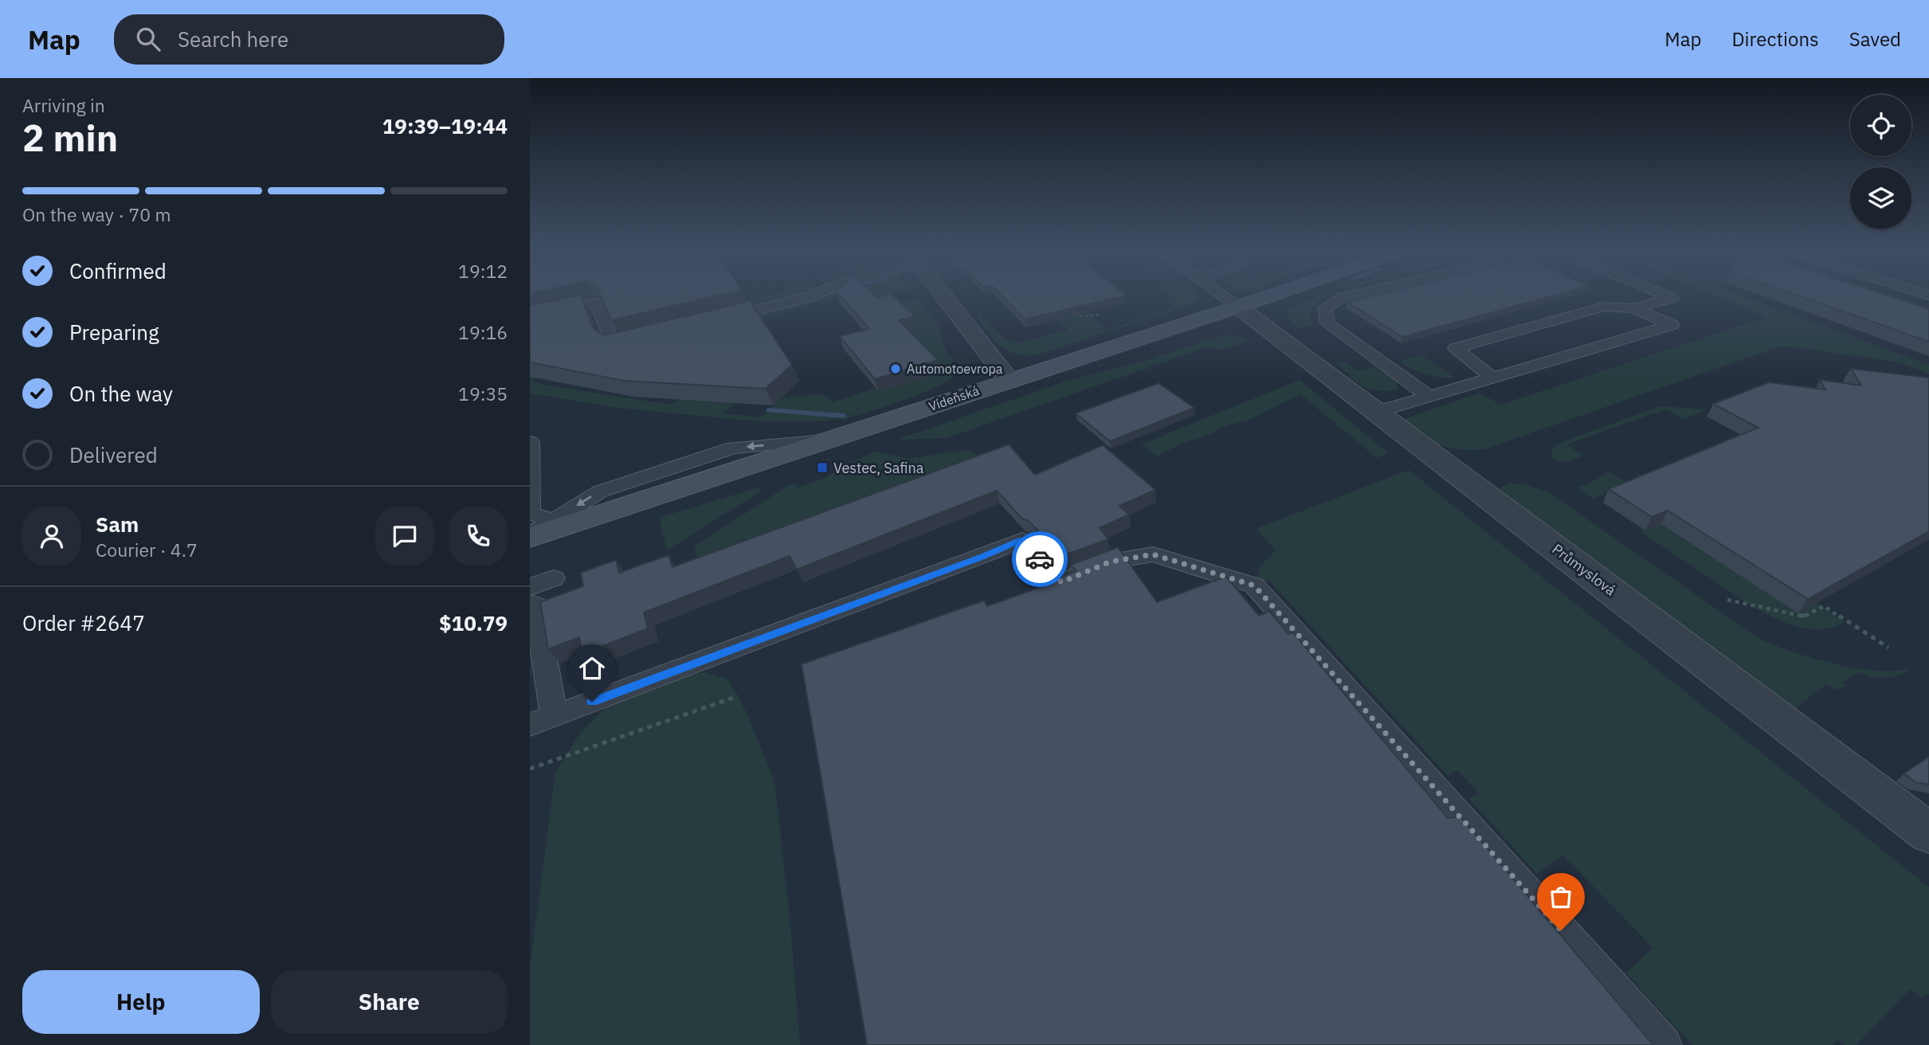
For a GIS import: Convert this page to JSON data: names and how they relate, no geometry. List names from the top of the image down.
{
  "streets": {
    "main road": ["Vídeňská"],
    "street": ["Průmyslová"]
  },
  "crossings": [
    ["Vídeňská", "Průmyslová"]
  ],
  "places": {
    "other": ["Automotoevropa"],
    "transit": ["Vestec, Safina"]
  },
  "page": {
    "header": "Map",
    "search": "Search here",
    "nav": ["Map", "Directions", "Saved"],
    "heading": ["2 min", "Arriving in", "19:39–19:44"],
    "panel": [
      "Sam",
      "Courier · 4.7",
      "Order #2647",
      "$10.79"
    ],
    "bar": "On the way · 70 m",
    "list": [
      ["Confirmed", "19:12"],
      ["Preparing", "19:16"],
      ["On the way", "19:35"],
      "Delivered"
    ],
    "buttons": ["Help", "Share"]
  }
}
